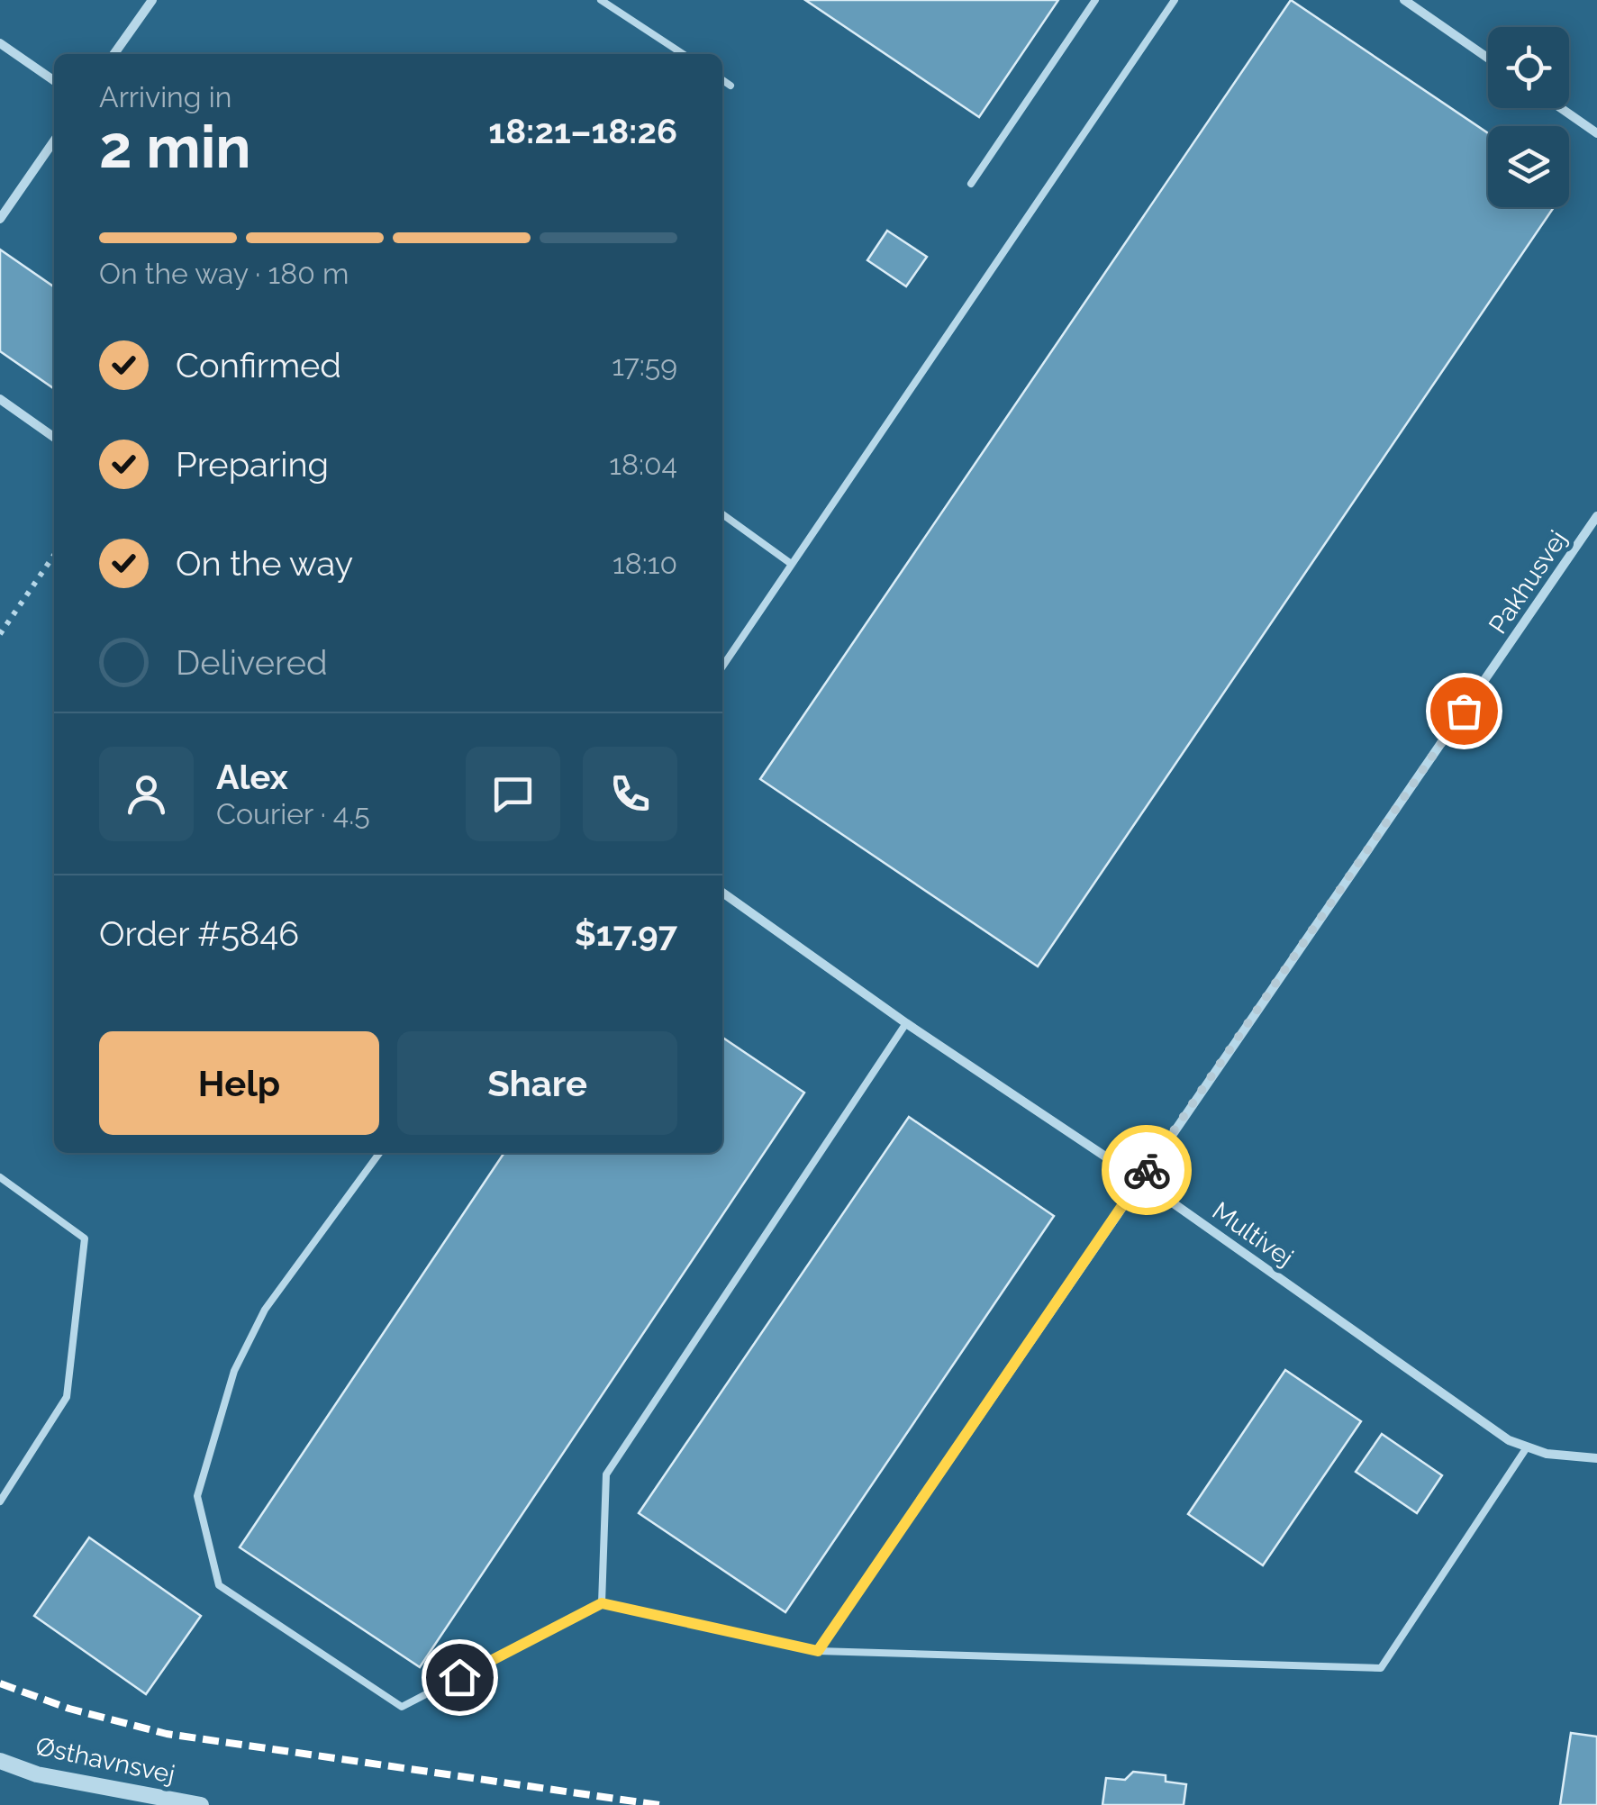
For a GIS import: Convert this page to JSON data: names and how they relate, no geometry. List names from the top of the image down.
{
  "streets": {
    "street": ["Pakhusvej", "Multivej", "Østhavnsvej"]
  },
  "crossings": [
    ["Pakhusvej", "Multivej"]
  ],
  "page": {
    "heading": ["2 min", "Arriving in", "18:21–18:26"],
    "panel": [
      "Alex",
      "Courier · 4.5",
      "Order #5846",
      "$17.97"
    ],
    "bar": "On the way · 180 m",
    "list": [
      ["Confirmed", "17:59"],
      ["Preparing", "18:04"],
      ["On the way", "18:10"],
      "Delivered"
    ],
    "buttons": ["Help", "Share"]
  }
}
